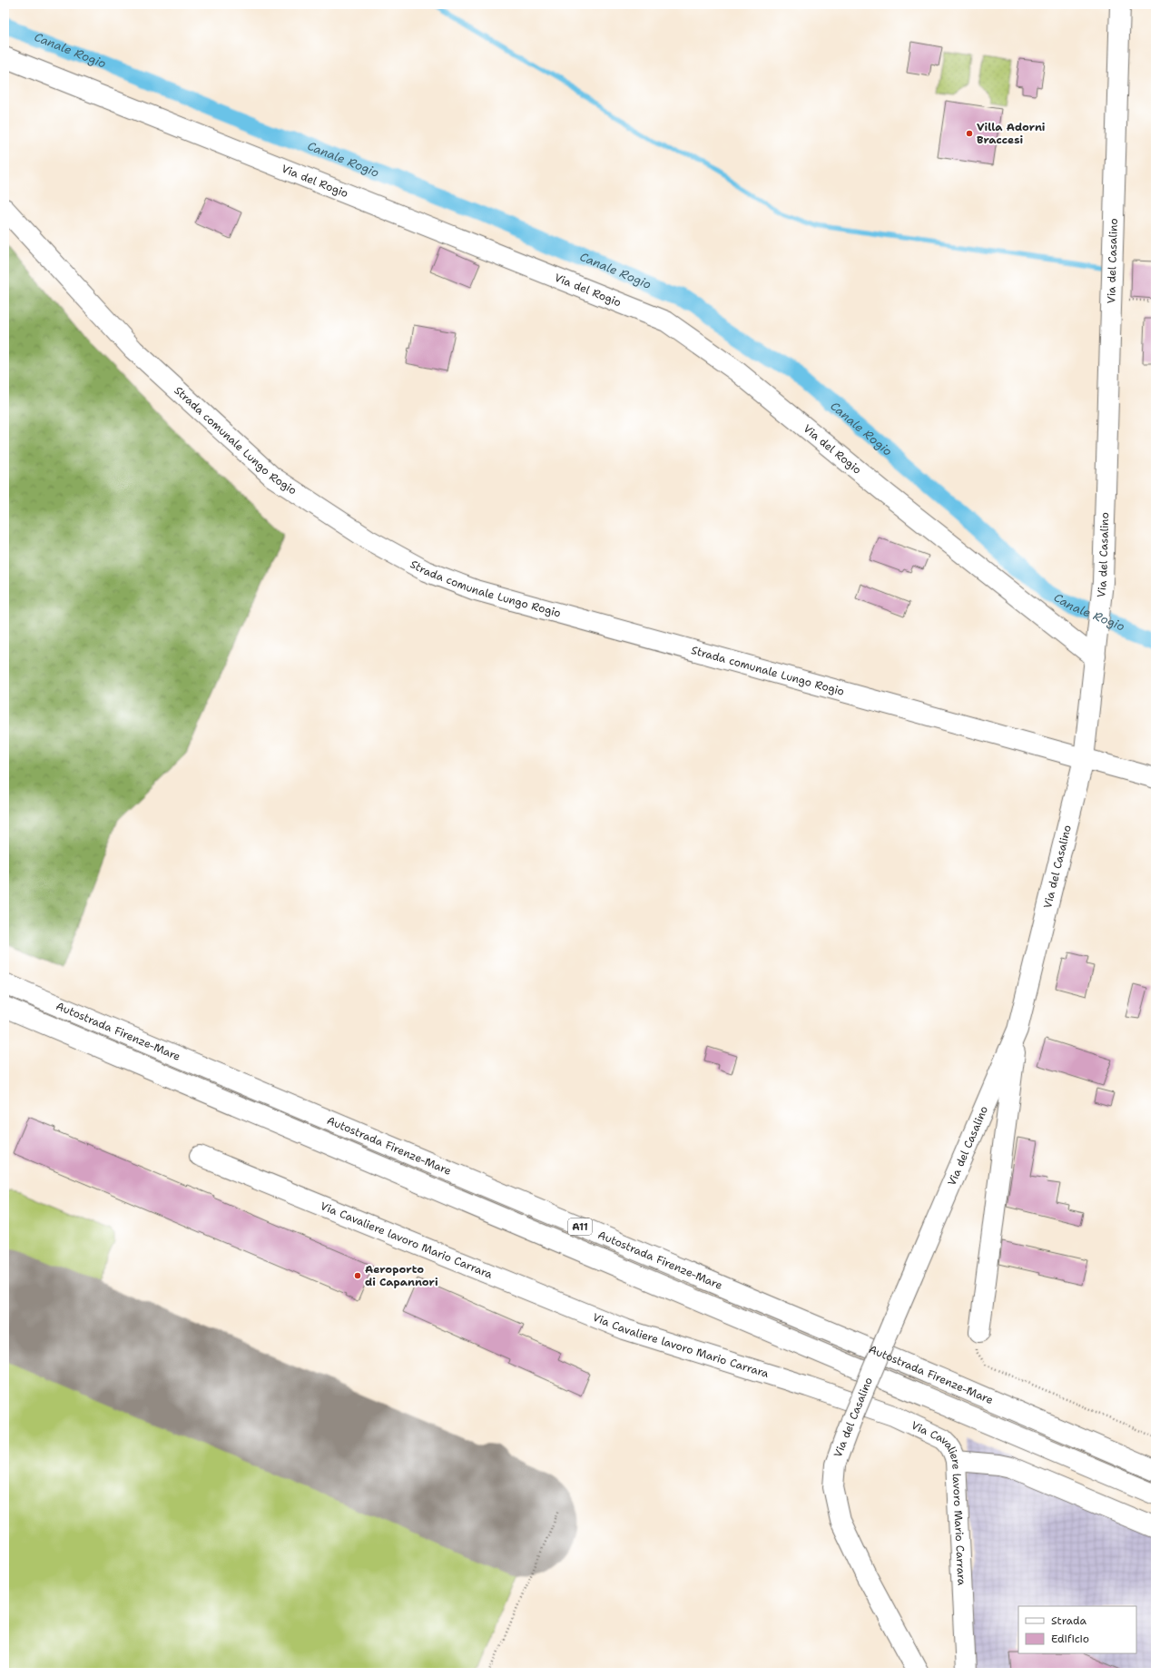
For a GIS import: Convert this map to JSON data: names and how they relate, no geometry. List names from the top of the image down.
{
  "streets": {
    "main road": [
      "Via del Rogio",
      "Via del Casalino",
      "Strada comunale Lungo Rogio",
      "Autostrada Firenze-Mare",
      "A11",
      "Via Cavaliere lavoro Mario Carrara"
    ]
  },
  "crossings": [
    ["Via del Rogio", "Via del Casalino"],
    ["Via del Casalino", "Strada comunale Lungo Rogio"]
  ],
  "water": ["Canale Rogio"],
  "places": ["Villa Adorni Braccesi", "Aeroporto di Capannori"],
  "legend": ["Strada", "Edificio"]
}
